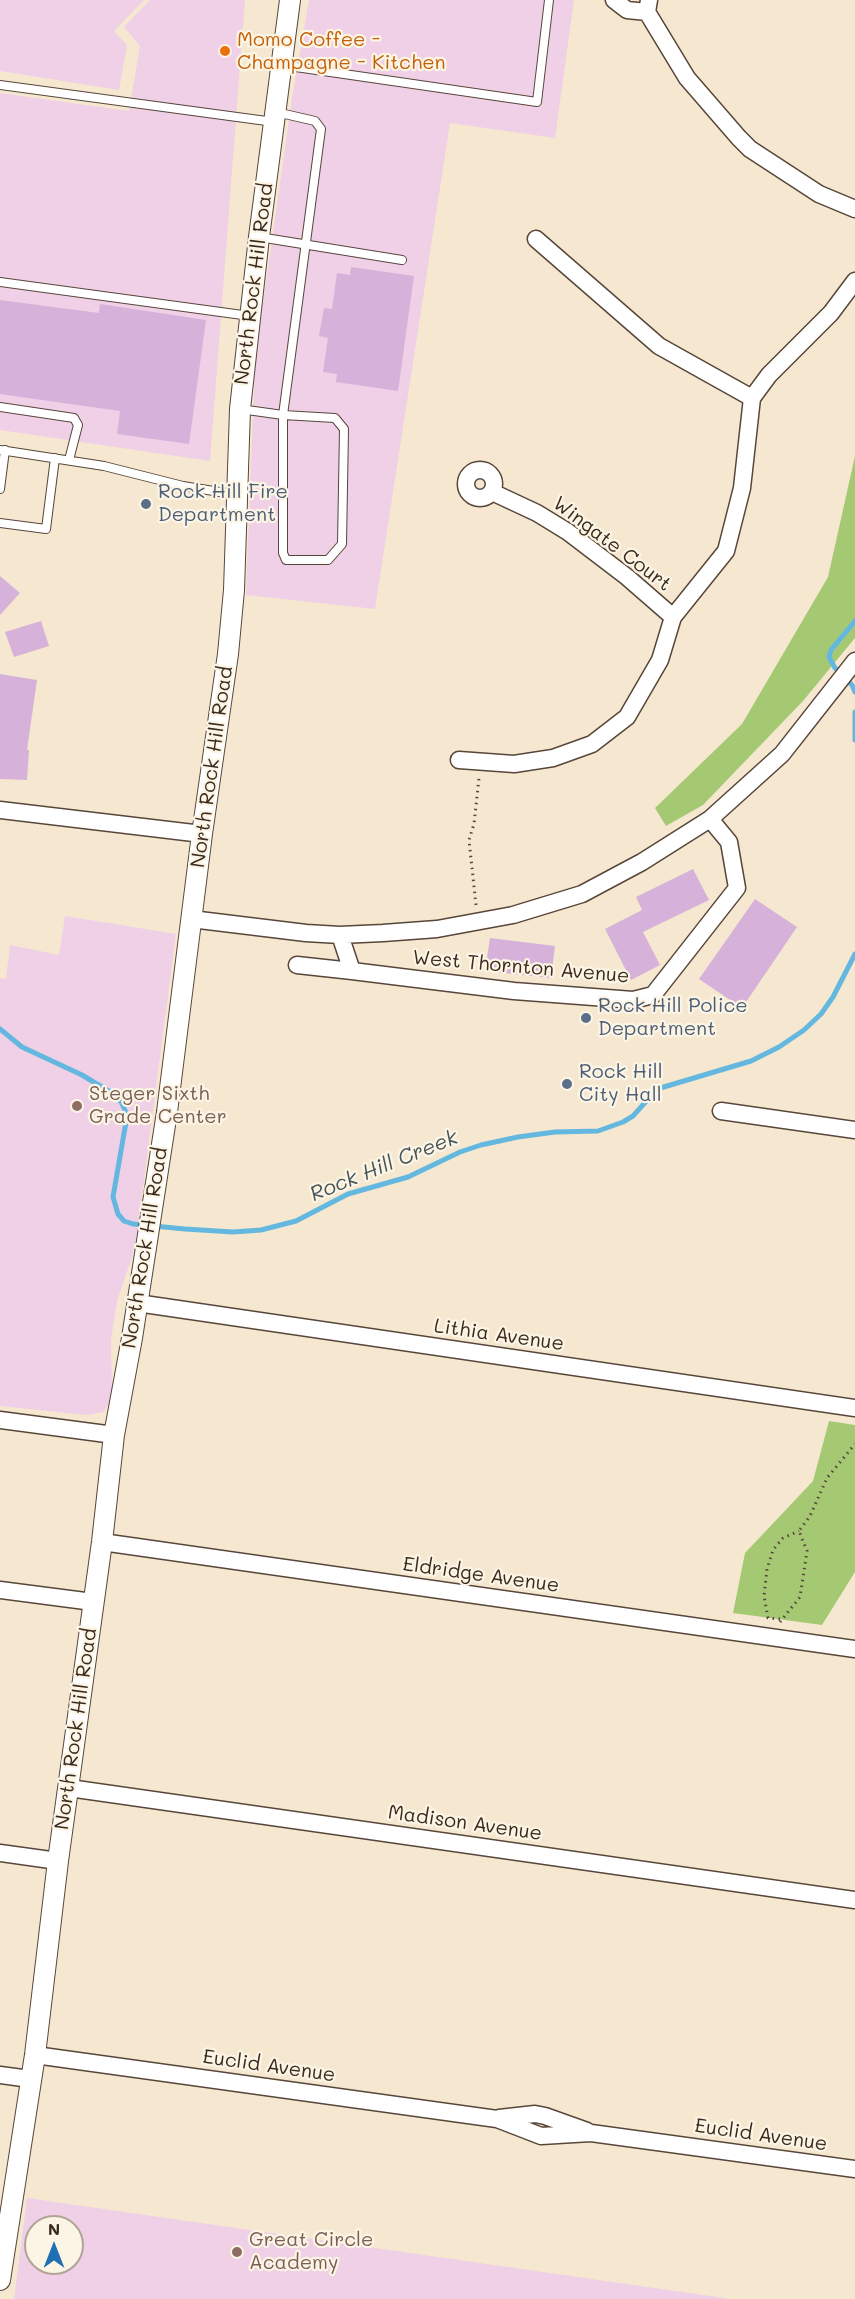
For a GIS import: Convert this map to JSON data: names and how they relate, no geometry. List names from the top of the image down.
{
  "streets": {
    "street": [
      "North Rock Hill Road",
      "Wingate Court",
      "West Thornton Avenue",
      "Lithia Avenue",
      "Eldridge Avenue",
      "Madison Avenue",
      "Euclid Avenue"
    ]
  },
  "crossings": [
    ["North Rock Hill Road", "Lithia Avenue"],
    ["North Rock Hill Road", "Eldridge Avenue"],
    ["North Rock Hill Road", "Madison Avenue"],
    ["North Rock Hill Road", "Euclid Avenue"]
  ],
  "water": ["Rock Hill Creek"],
  "places": [
    "Momo Coffee - Champagne - Kitchen",
    "Rock Hill Fire Department",
    "Rock Hill Police Department",
    "Rock Hill City Hall",
    "Steger Sixth Grade Center",
    "Great Circle Academy"
  ],
  "north": "top"
}
